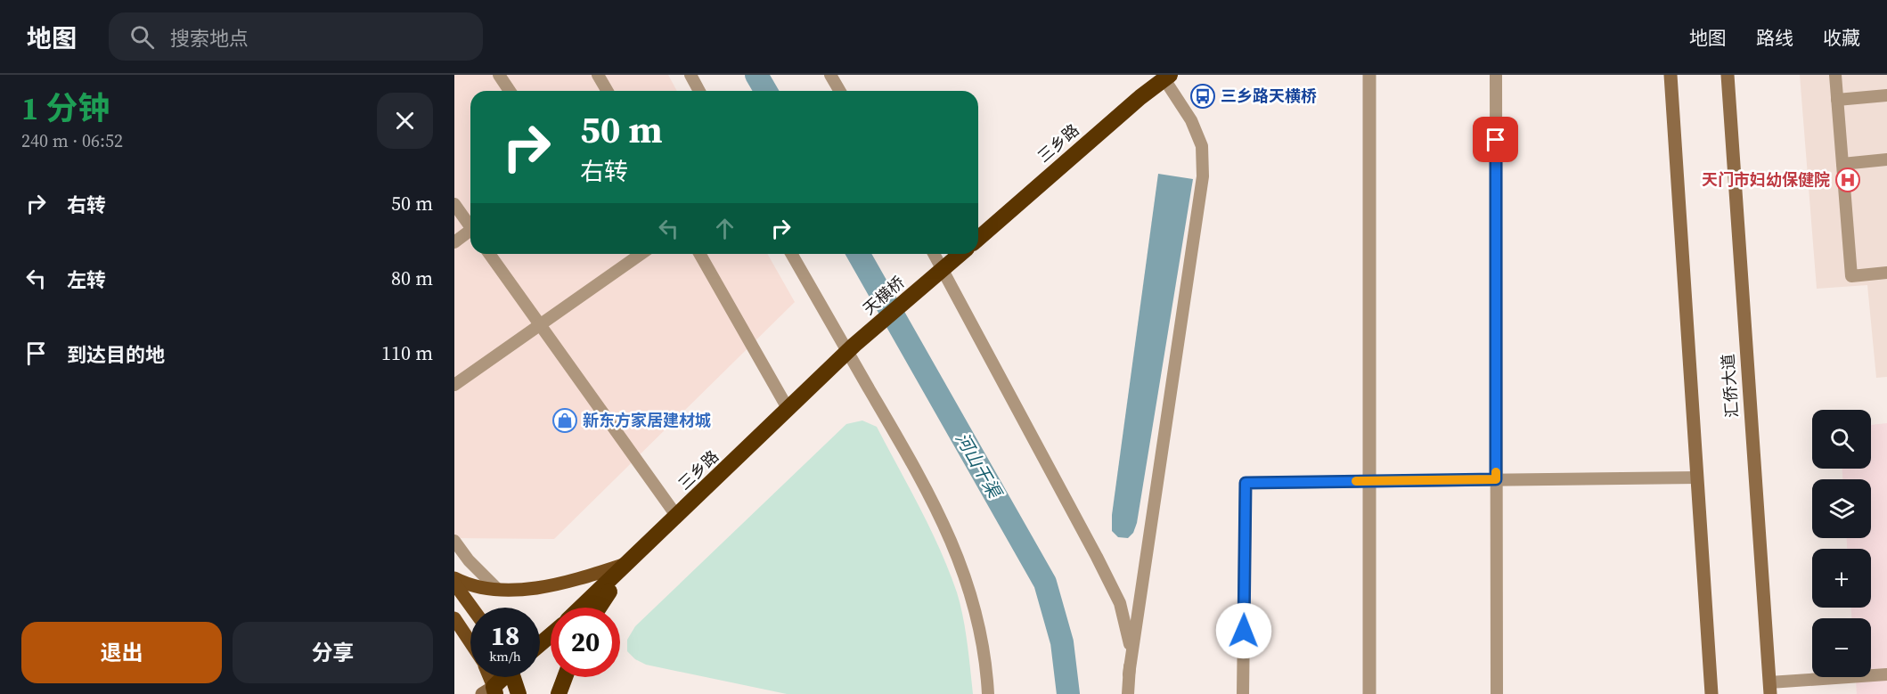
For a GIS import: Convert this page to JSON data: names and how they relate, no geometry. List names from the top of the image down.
{
  "streets": {
    "highway": ["三乡路", "天横桥"],
    "main road": ["汇侨大道"]
  },
  "crossings": [
    ["三乡路", "天横桥"]
  ],
  "water": ["河山干渠"],
  "places": {
    "bus stop": ["三乡路天横桥"],
    "hospital": ["天门市妇幼保健院"],
    "shop": ["新东方家居建材城"]
  },
  "page": {
    "header": "地图",
    "search": "搜索地点",
    "nav": ["地图", "路线", "收藏"],
    "heading": ["1 分钟", "240 m · 06:52"],
    "turn": ["50 m", "右转"],
    "list": [
      {
        "name": "右转",
        "value": "50 m"
      },
      {
        "name": "左转",
        "value": "80 m"
      },
      {
        "name": "到达目的地",
        "value": "110 m"
      }
    ],
    "map_buttons": ["+", "−"],
    "speed": "18 km/h",
    "limit": "20",
    "buttons": ["退出", "分享"]
  }
}
